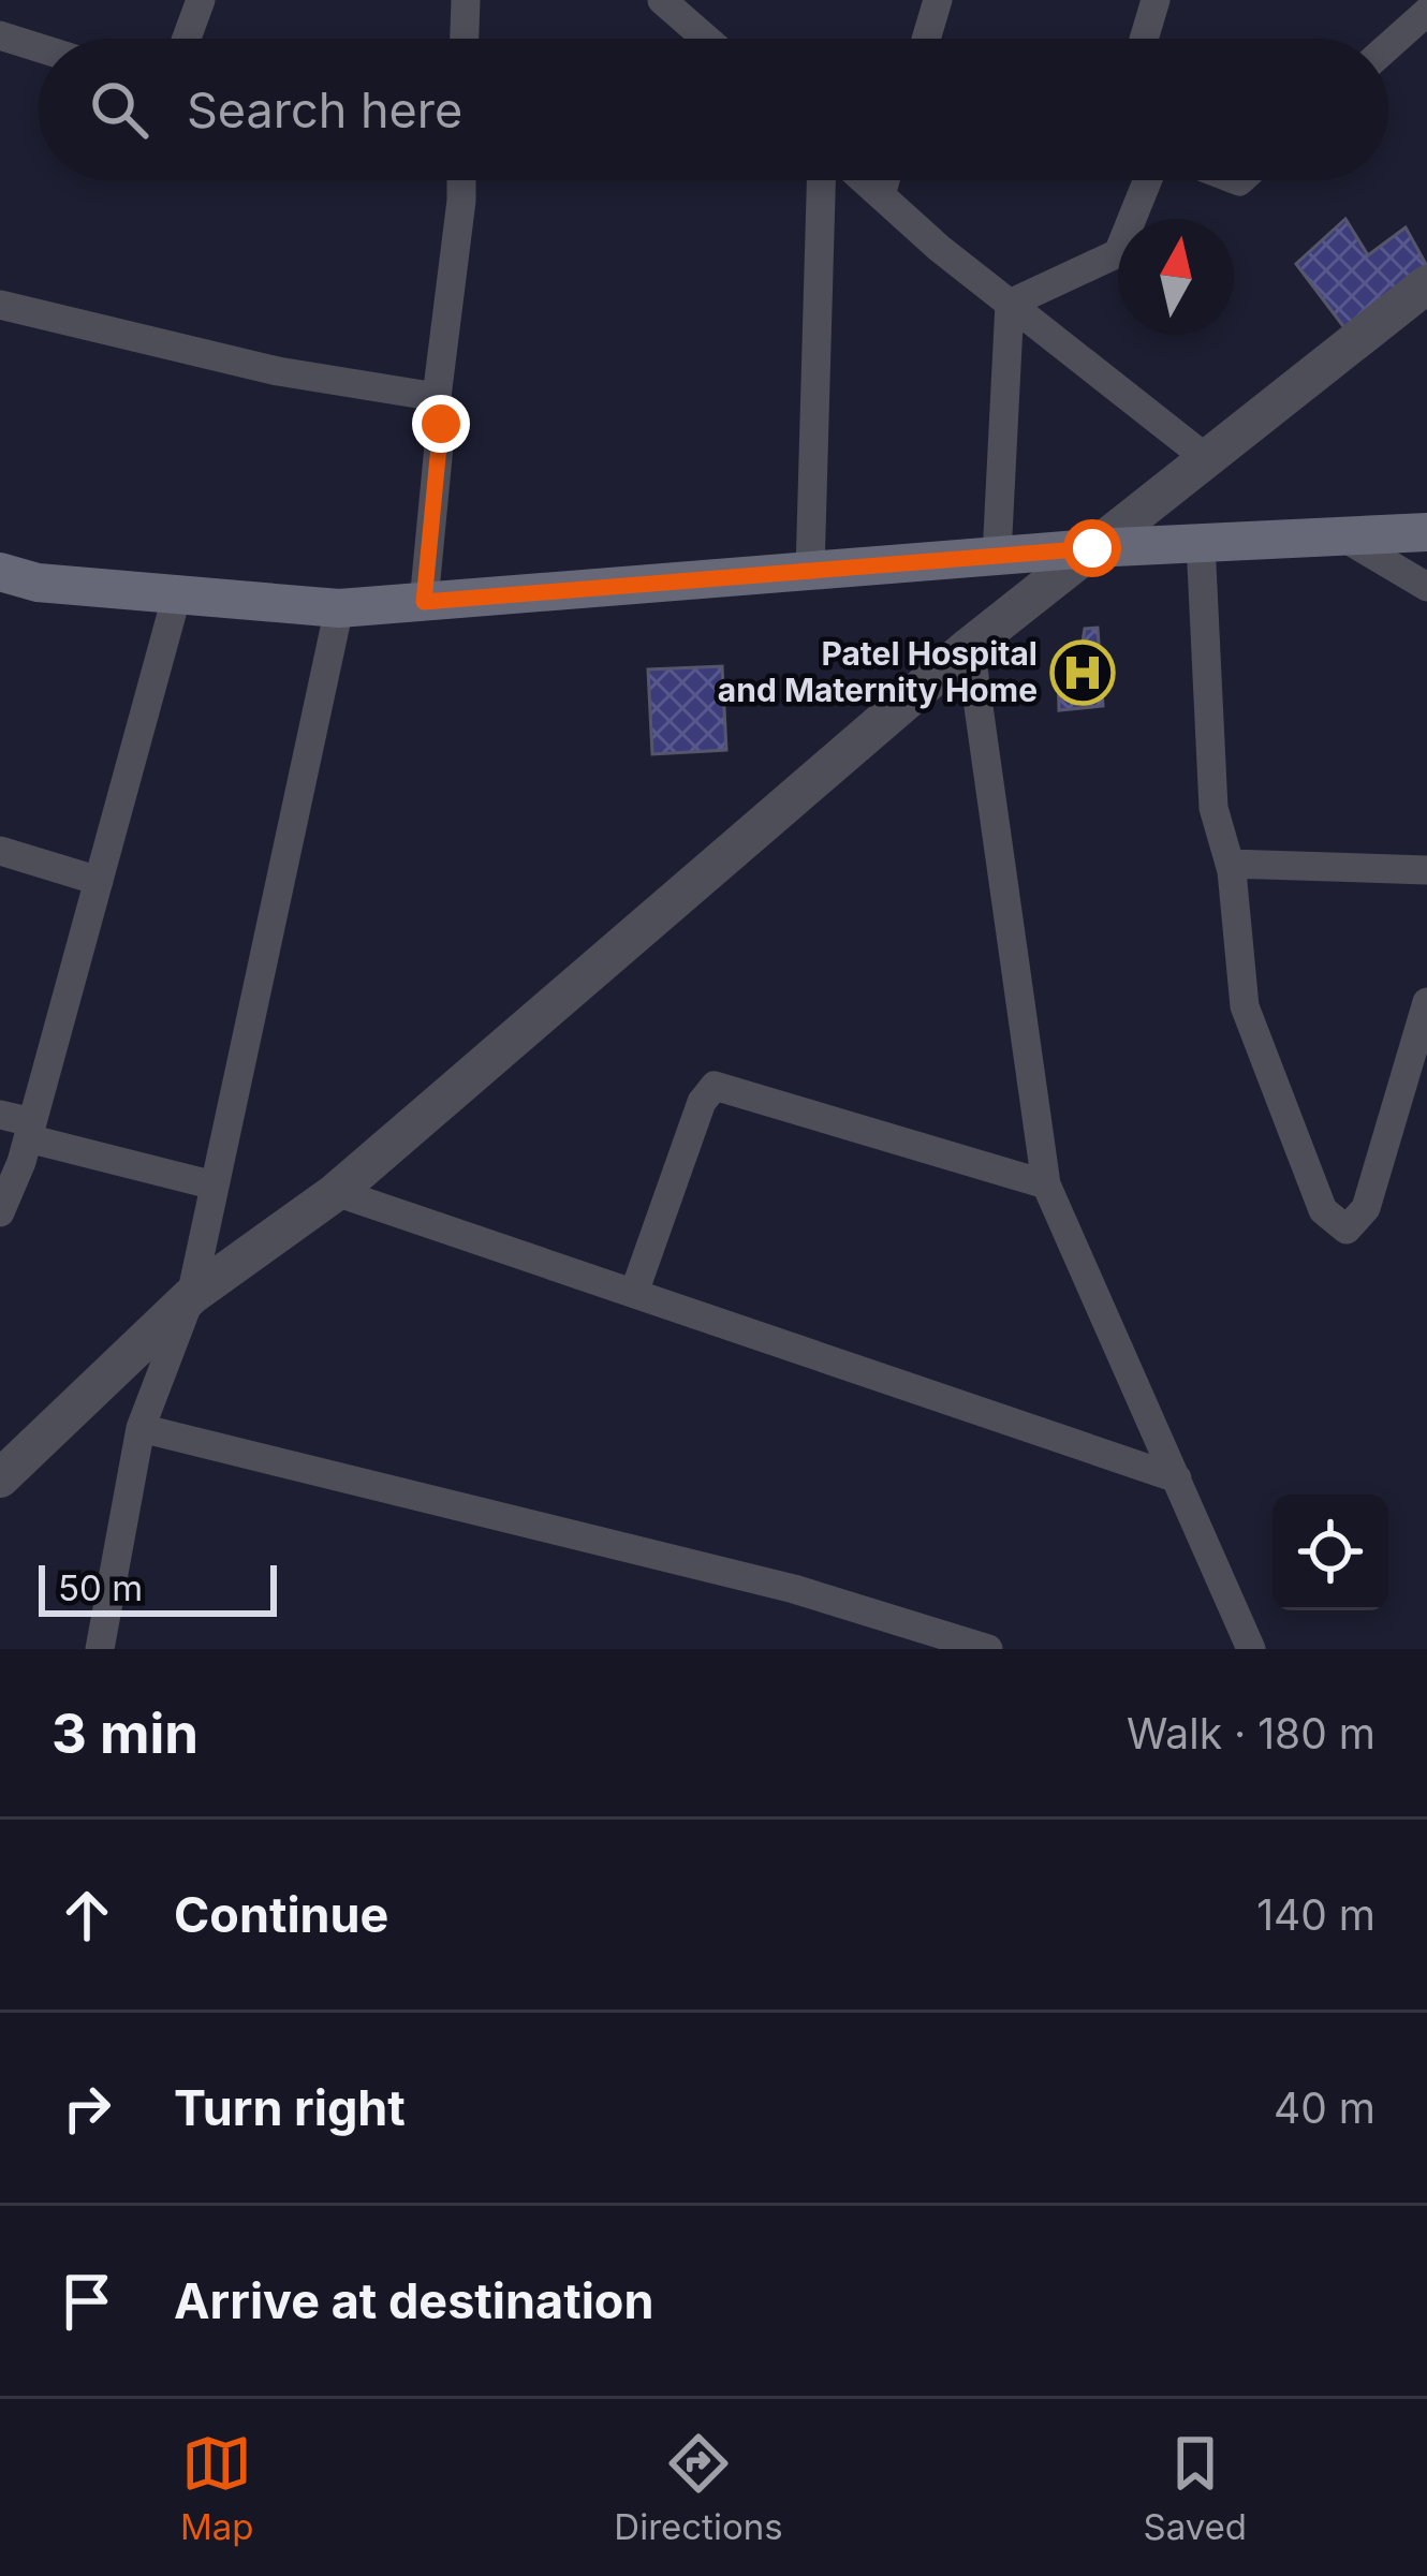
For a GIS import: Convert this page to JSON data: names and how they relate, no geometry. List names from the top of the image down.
{
  "places": {
    "hospital": ["Patel Hospital and Maternity Home"]
  },
  "scale_bar": "50 m",
  "north": "top",
  "page": {
    "search": "Search here",
    "scale": "50 m",
    "heading": ["3 min", "Walk · 180 m"],
    "list": [
      ["Continue", "140 m"],
      ["Turn right", "40 m"],
      "Arrive at destination"
    ],
    "nav": ["Map", "Directions", "Saved"]
  }
}
